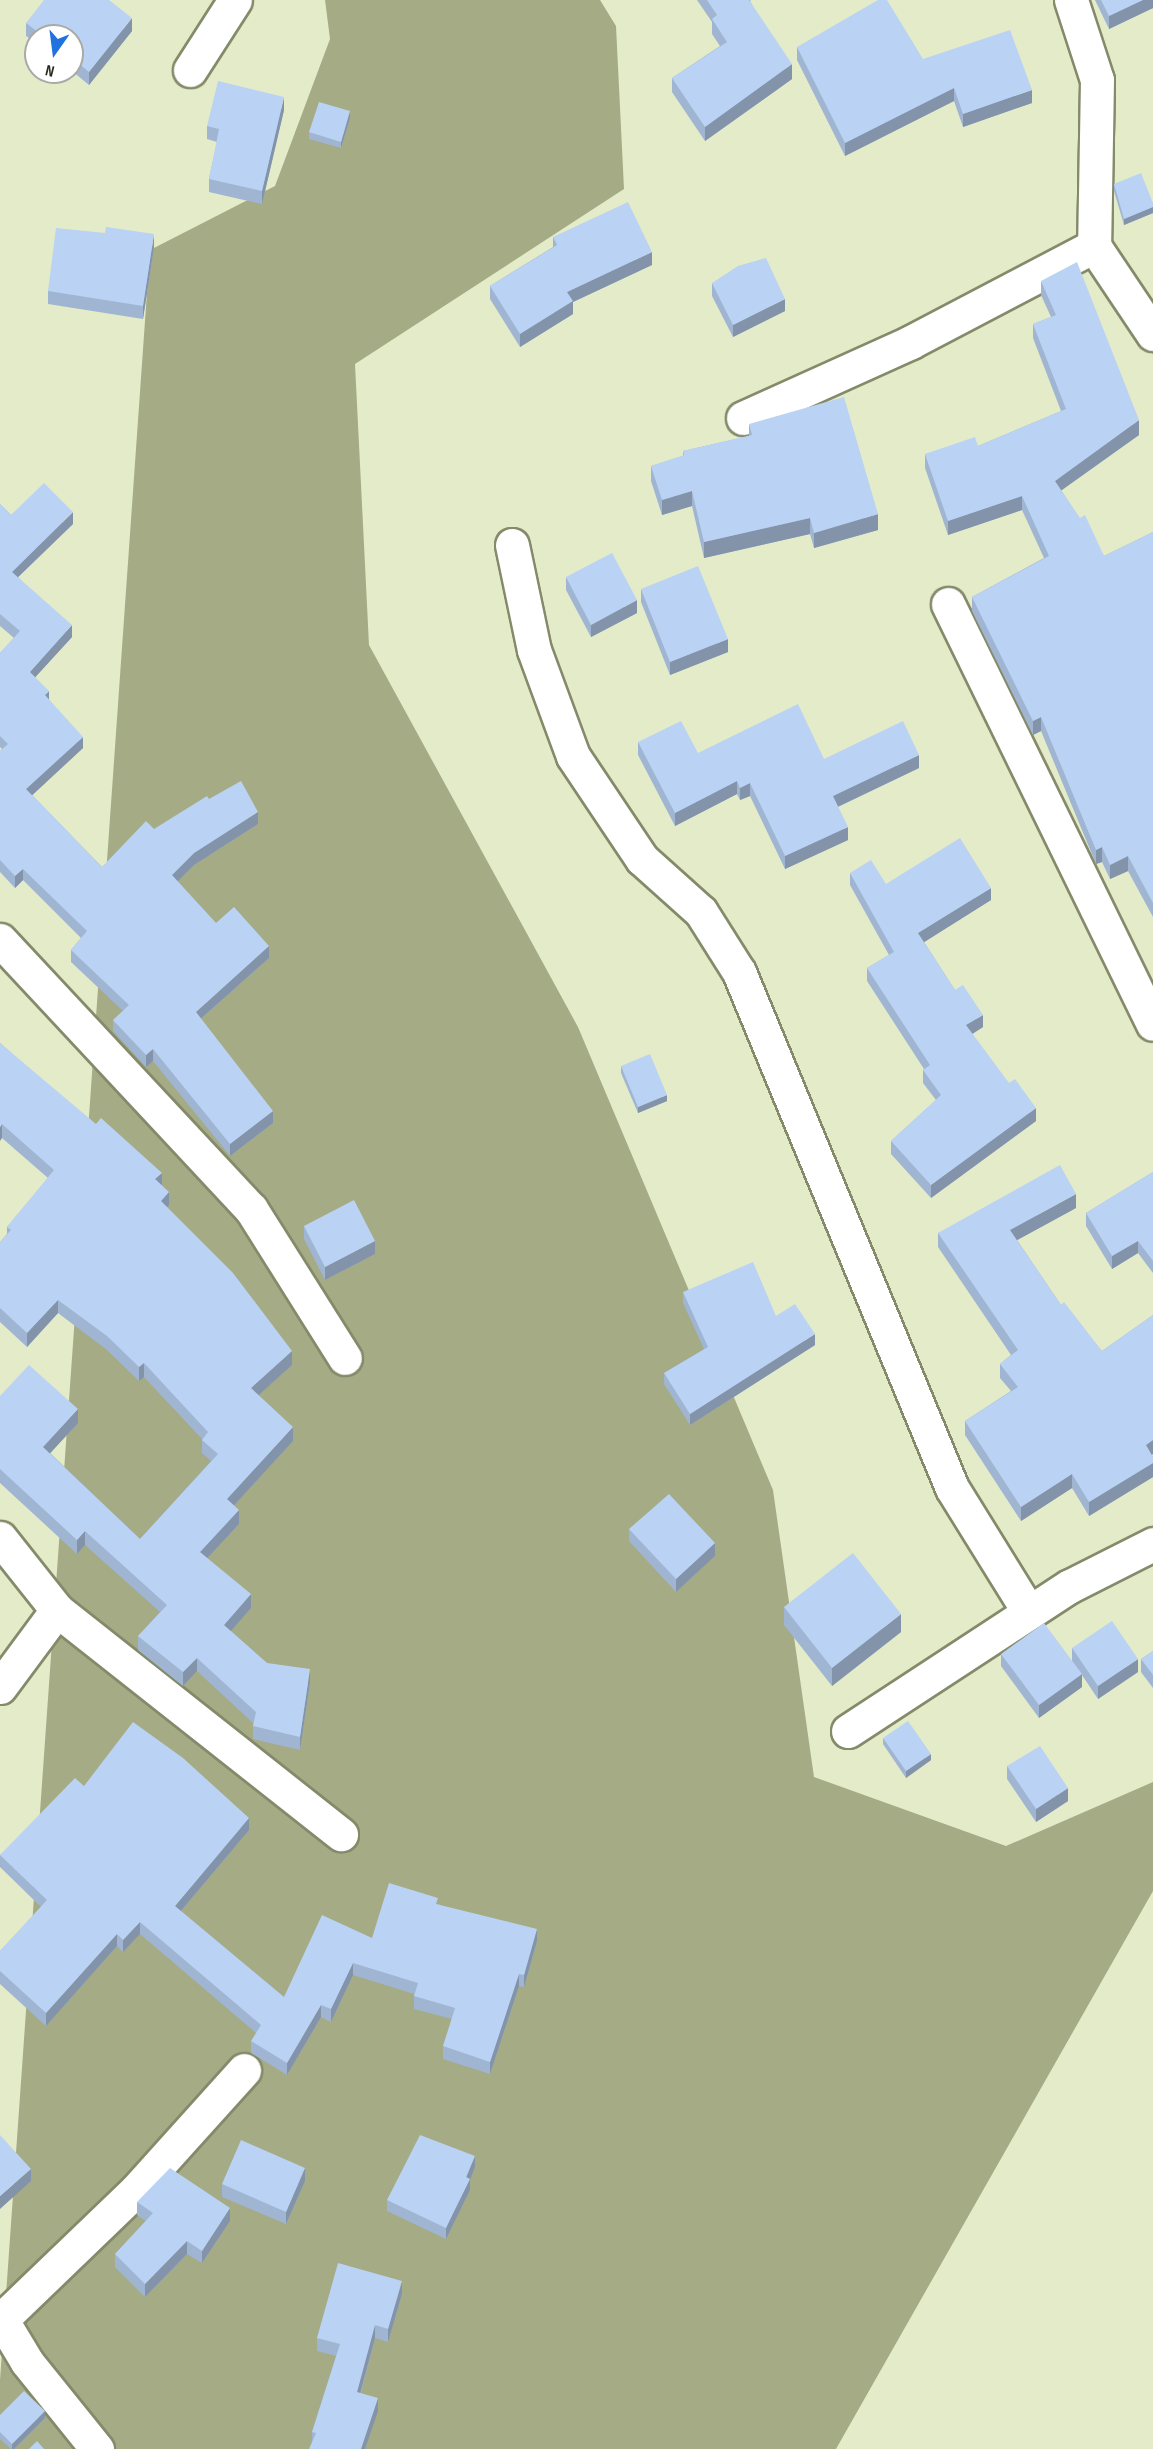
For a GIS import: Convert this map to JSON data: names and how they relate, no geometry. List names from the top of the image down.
{
  "north": "bottom"
}
